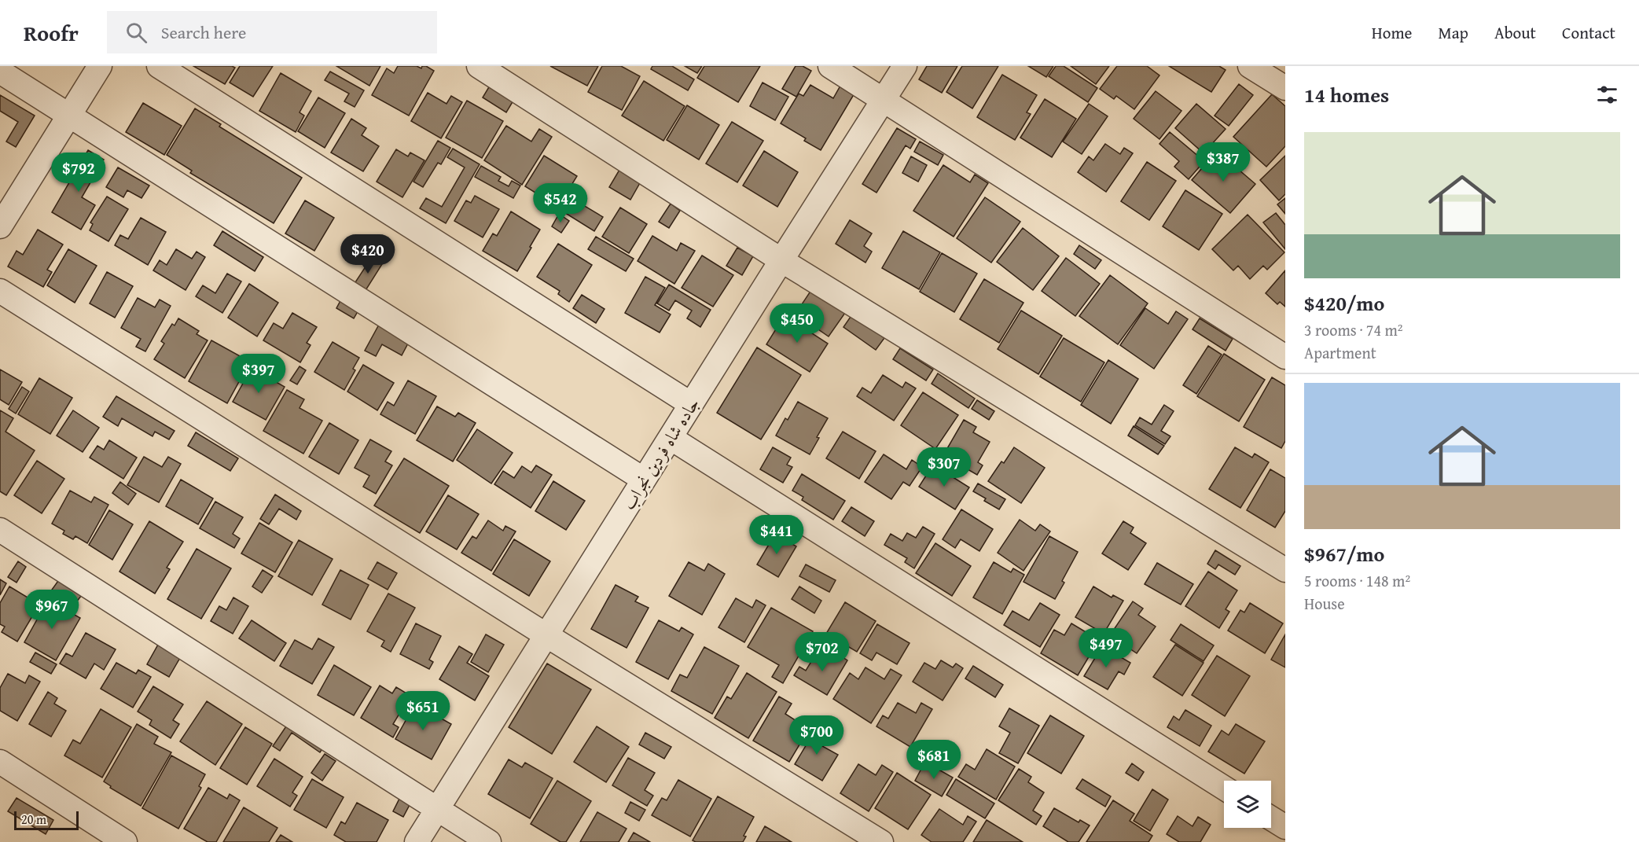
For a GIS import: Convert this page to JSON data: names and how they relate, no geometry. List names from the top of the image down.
{
  "streets": {
    "street": ["جاده شاه فردین نجراب"]
  },
  "scale_bar": "20 m",
  "page": {
    "header": "Roofr",
    "search": "Search here",
    "nav": [
      "Home",
      "Map",
      "About",
      "Contact"
    ],
    "heading": "14 homes",
    "list": [
      {
        "name": "$420/mo",
        "note": "3 rooms · 74 m² · Apartment"
      },
      {
        "name": "$967/mo",
        "note": "5 rooms · 148 m² · House"
      }
    ],
    "price": [
      "$387",
      "$792",
      "$542",
      "$420",
      "$450",
      "$397",
      "$307",
      "$441",
      "$967",
      "$497",
      "$702",
      "$651",
      "$700",
      "$681"
    ],
    "scale": "20 m"
  }
}
